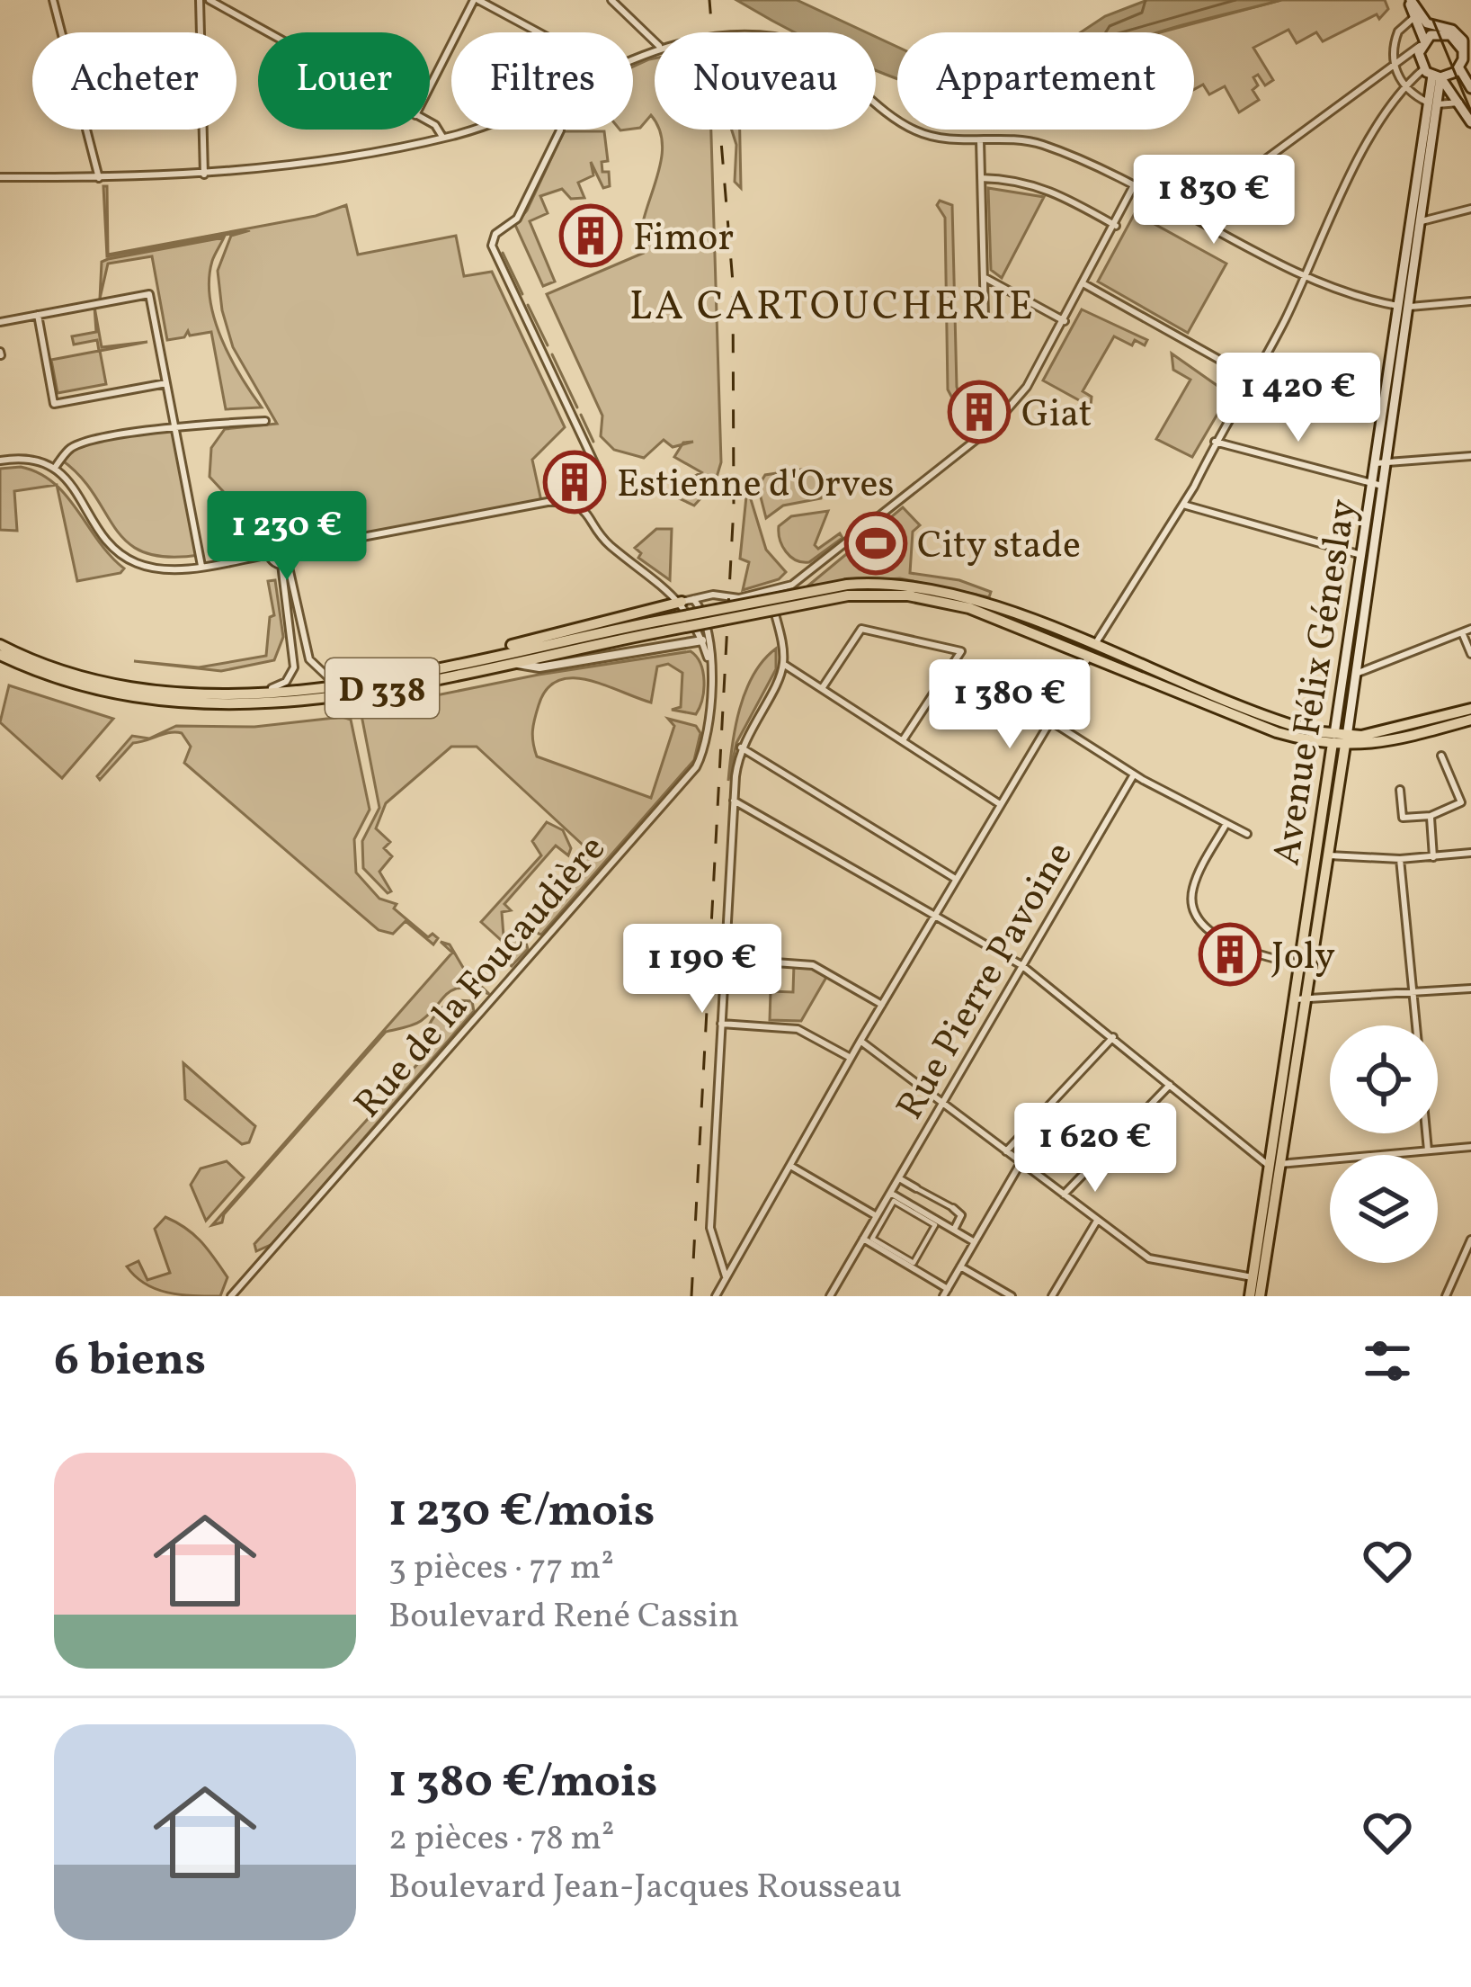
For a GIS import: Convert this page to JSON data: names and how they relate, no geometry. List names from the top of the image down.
{
  "streets": {
    "main road": ["Avenue Félix Géneslay", "D 338"],
    "street": ["Rue de la Foucaudière", "Rue Pierre Pavoine"]
  },
  "crossings": [
    ["Avenue Félix Géneslay", "D 338"],
    ["D 338", "Rue de la Foucaudière"]
  ],
  "districts": ["LA CARTOUCHERIE"],
  "places": {
    "building": [
      "Fimor",
      "Giat",
      "Estienne d'Orves",
      "Joly"
    ],
    "sports": ["City stade"]
  },
  "page": {
    "chip": [
      "Acheter",
      "Louer",
      "Filtres",
      "Nouveau",
      "Appartement"
    ],
    "price": [
      "1 830 €",
      "1 420 €",
      "1 230 €",
      "1 380 €",
      "1 190 €",
      "1 620 €"
    ],
    "heading": "6 biens",
    "list": [
      {
        "name": "1 230 €/mois",
        "note": "3 pièces · 77 m² · Boulevard René Cassin"
      },
      {
        "name": "1 380 €/mois",
        "note": "2 pièces · 78 m² · Boulevard Jean-Jacques Rousseau"
      }
    ]
  }
}
